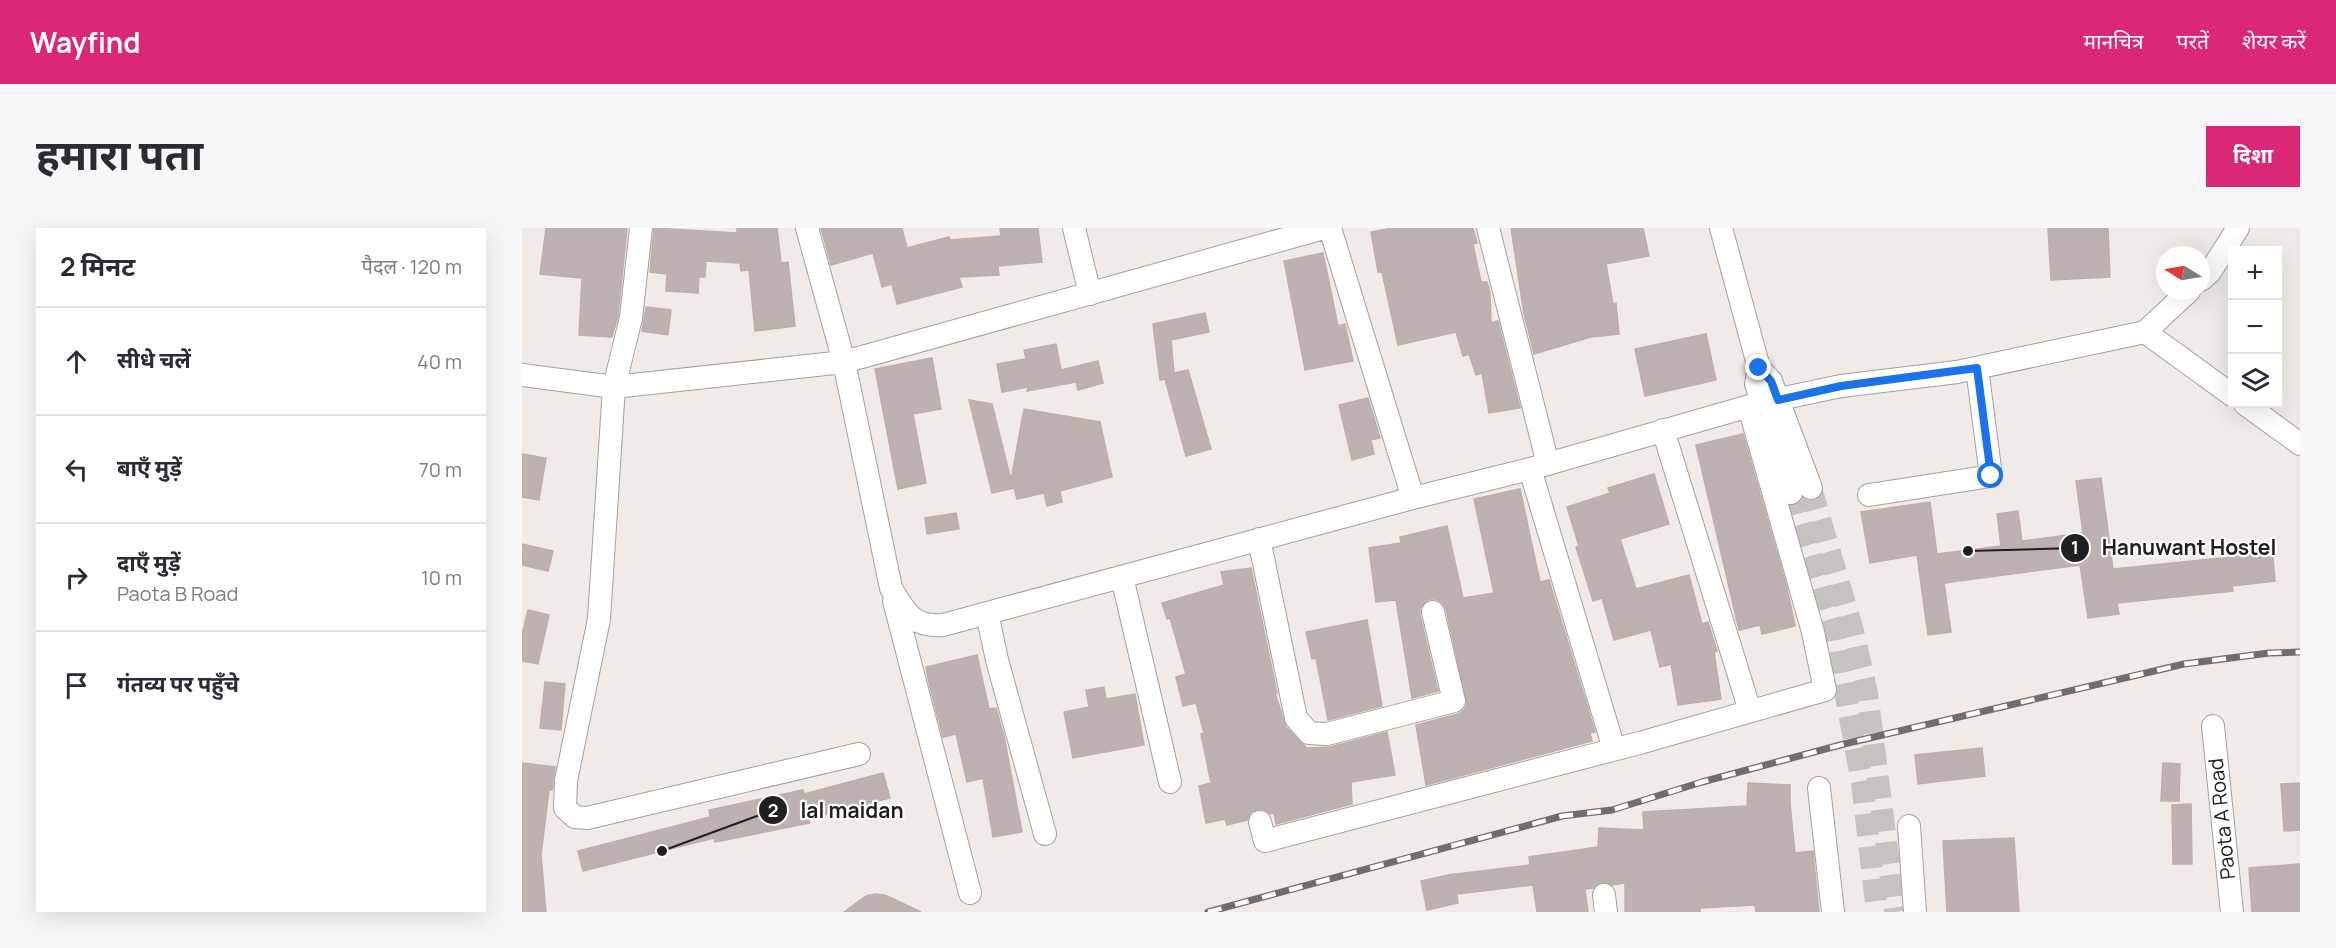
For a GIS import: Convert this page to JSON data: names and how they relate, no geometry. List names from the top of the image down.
{
  "streets": {
    "street": ["Paota A Road"]
  },
  "places": ["Hanuwant Hostel", "lal maidan"],
  "north": "left",
  "page": {
    "header": "Wayfind",
    "nav": ["मानचित्र", "परतें", "शेयर करें"],
    "title": "हमारा पता",
    "buttons": "दिशा",
    "heading": ["2 मिनट", "पैदल · 120 m"],
    "map_buttons": ["+", "−"],
    "list": [
      ["सीधे चलें", "40 m"],
      ["बाएँ मुड़ें", "70 m"],
      ["दाएँ मुड़ें", "Paota B Road", "10 m"],
      "गंतव्य पर पहुँचे"
    ]
  }
}
